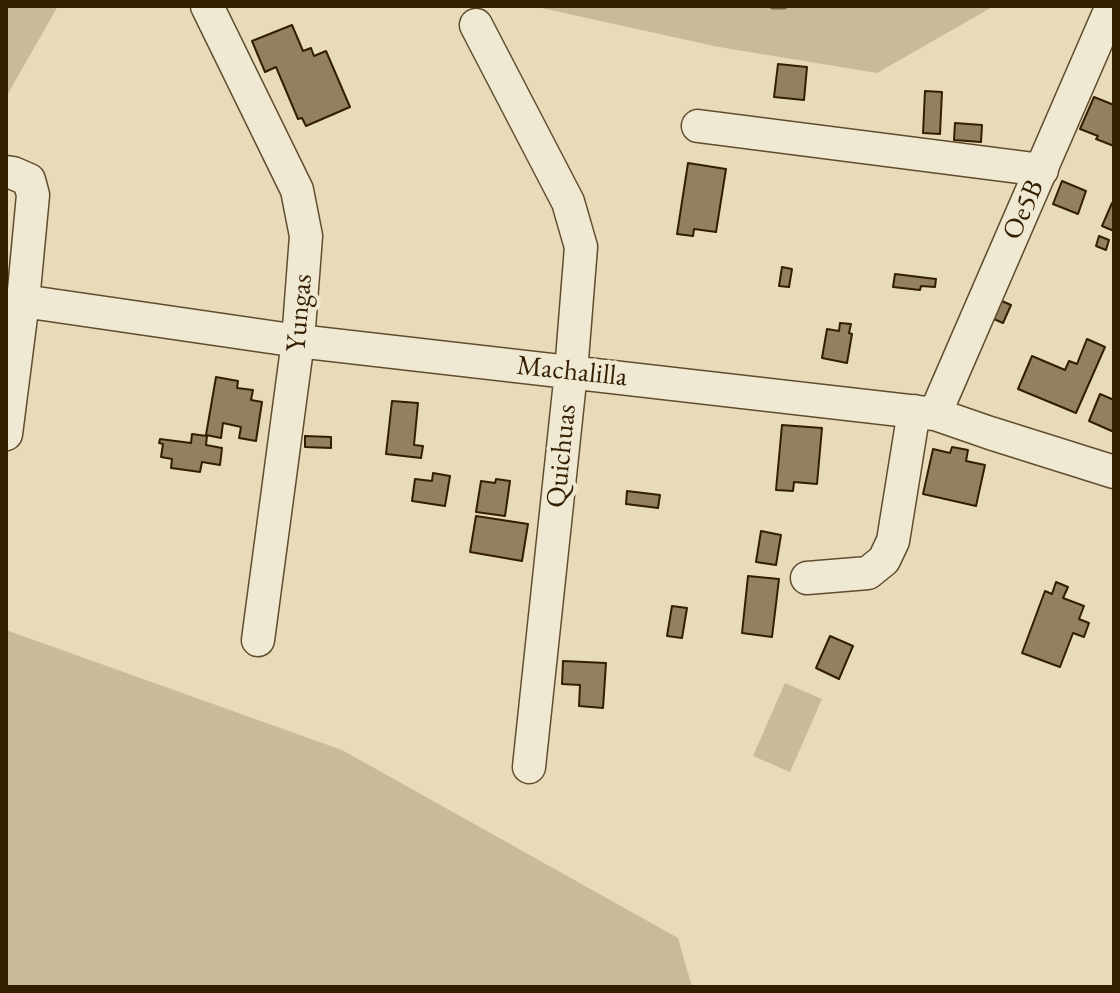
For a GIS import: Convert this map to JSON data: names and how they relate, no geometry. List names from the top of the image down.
{
  "streets": {
    "street": [
      "Oe5B",
      "Yungas",
      "Machalilla",
      "Quichuas"
    ]
  },
  "crossings": [
    ["Oe5B", "Machalilla"],
    ["Yungas", "Machalilla"],
    ["Machalilla", "Quichuas"]
  ]
}
